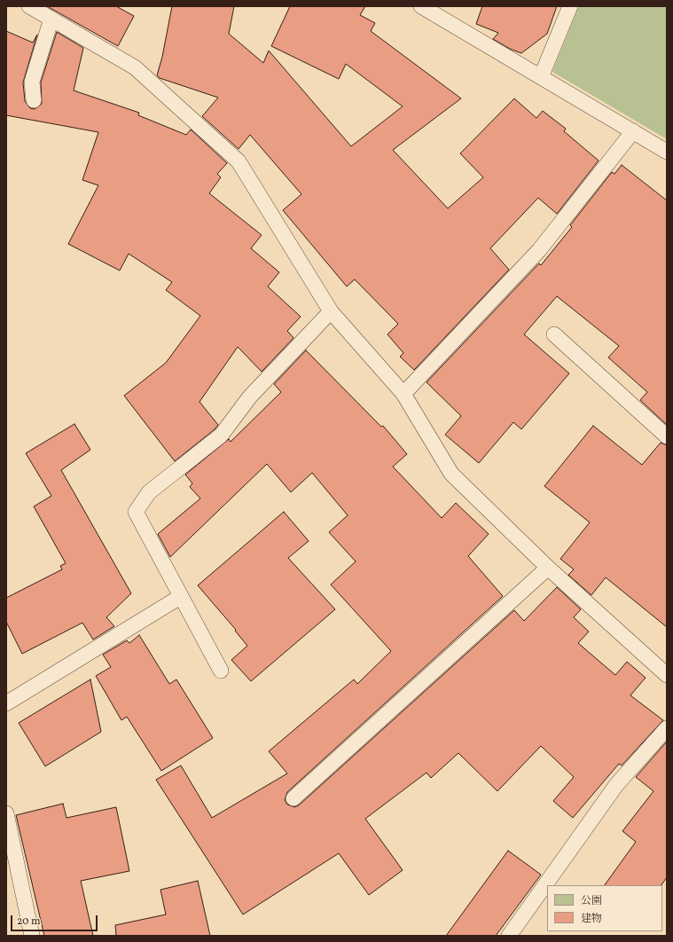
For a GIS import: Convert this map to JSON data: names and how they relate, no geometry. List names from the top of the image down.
{
  "legend": ["公園", "建物"],
  "scale_bar": "20 m"
}
